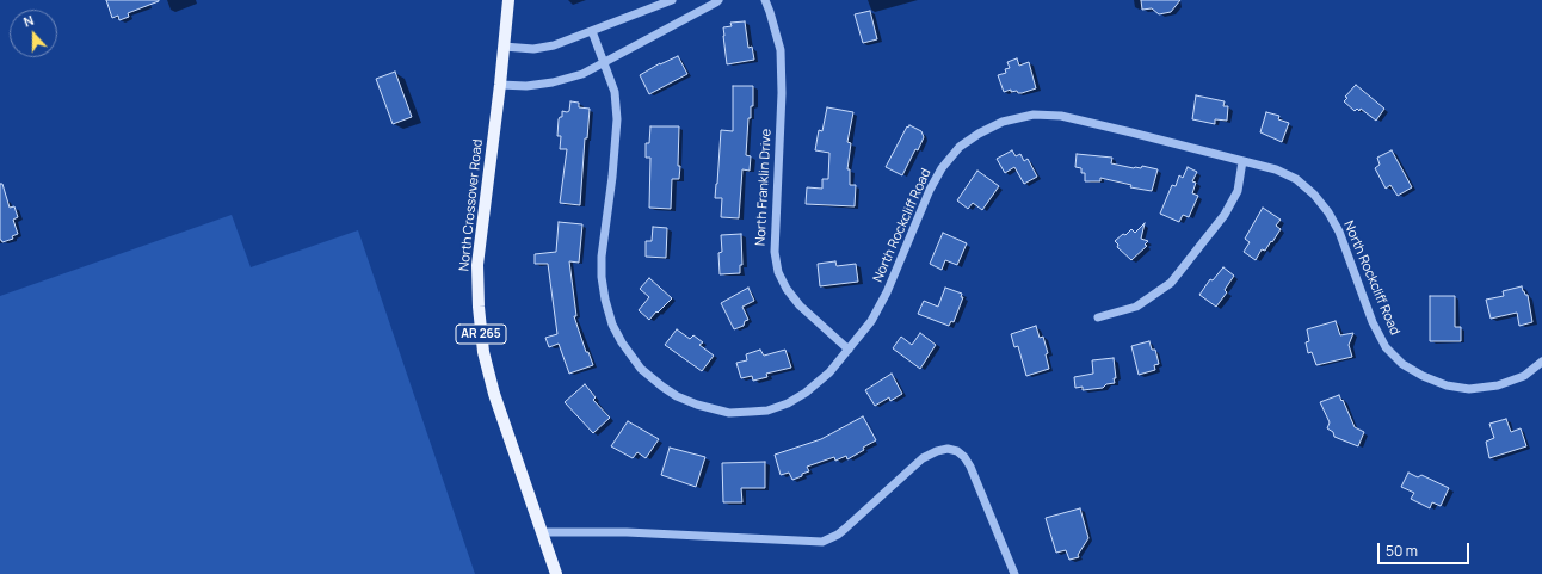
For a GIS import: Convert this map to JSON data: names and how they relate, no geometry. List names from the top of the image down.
{
  "streets": {
    "main road": ["North Crossover Road", "AR 265"],
    "street": ["North Franklin Drive", "North Rockcliff Road"]
  },
  "crossings": [
    ["North Franklin Drive", "North Rockcliff Road"]
  ],
  "scale_bar": "50 m",
  "north": "top"
}
